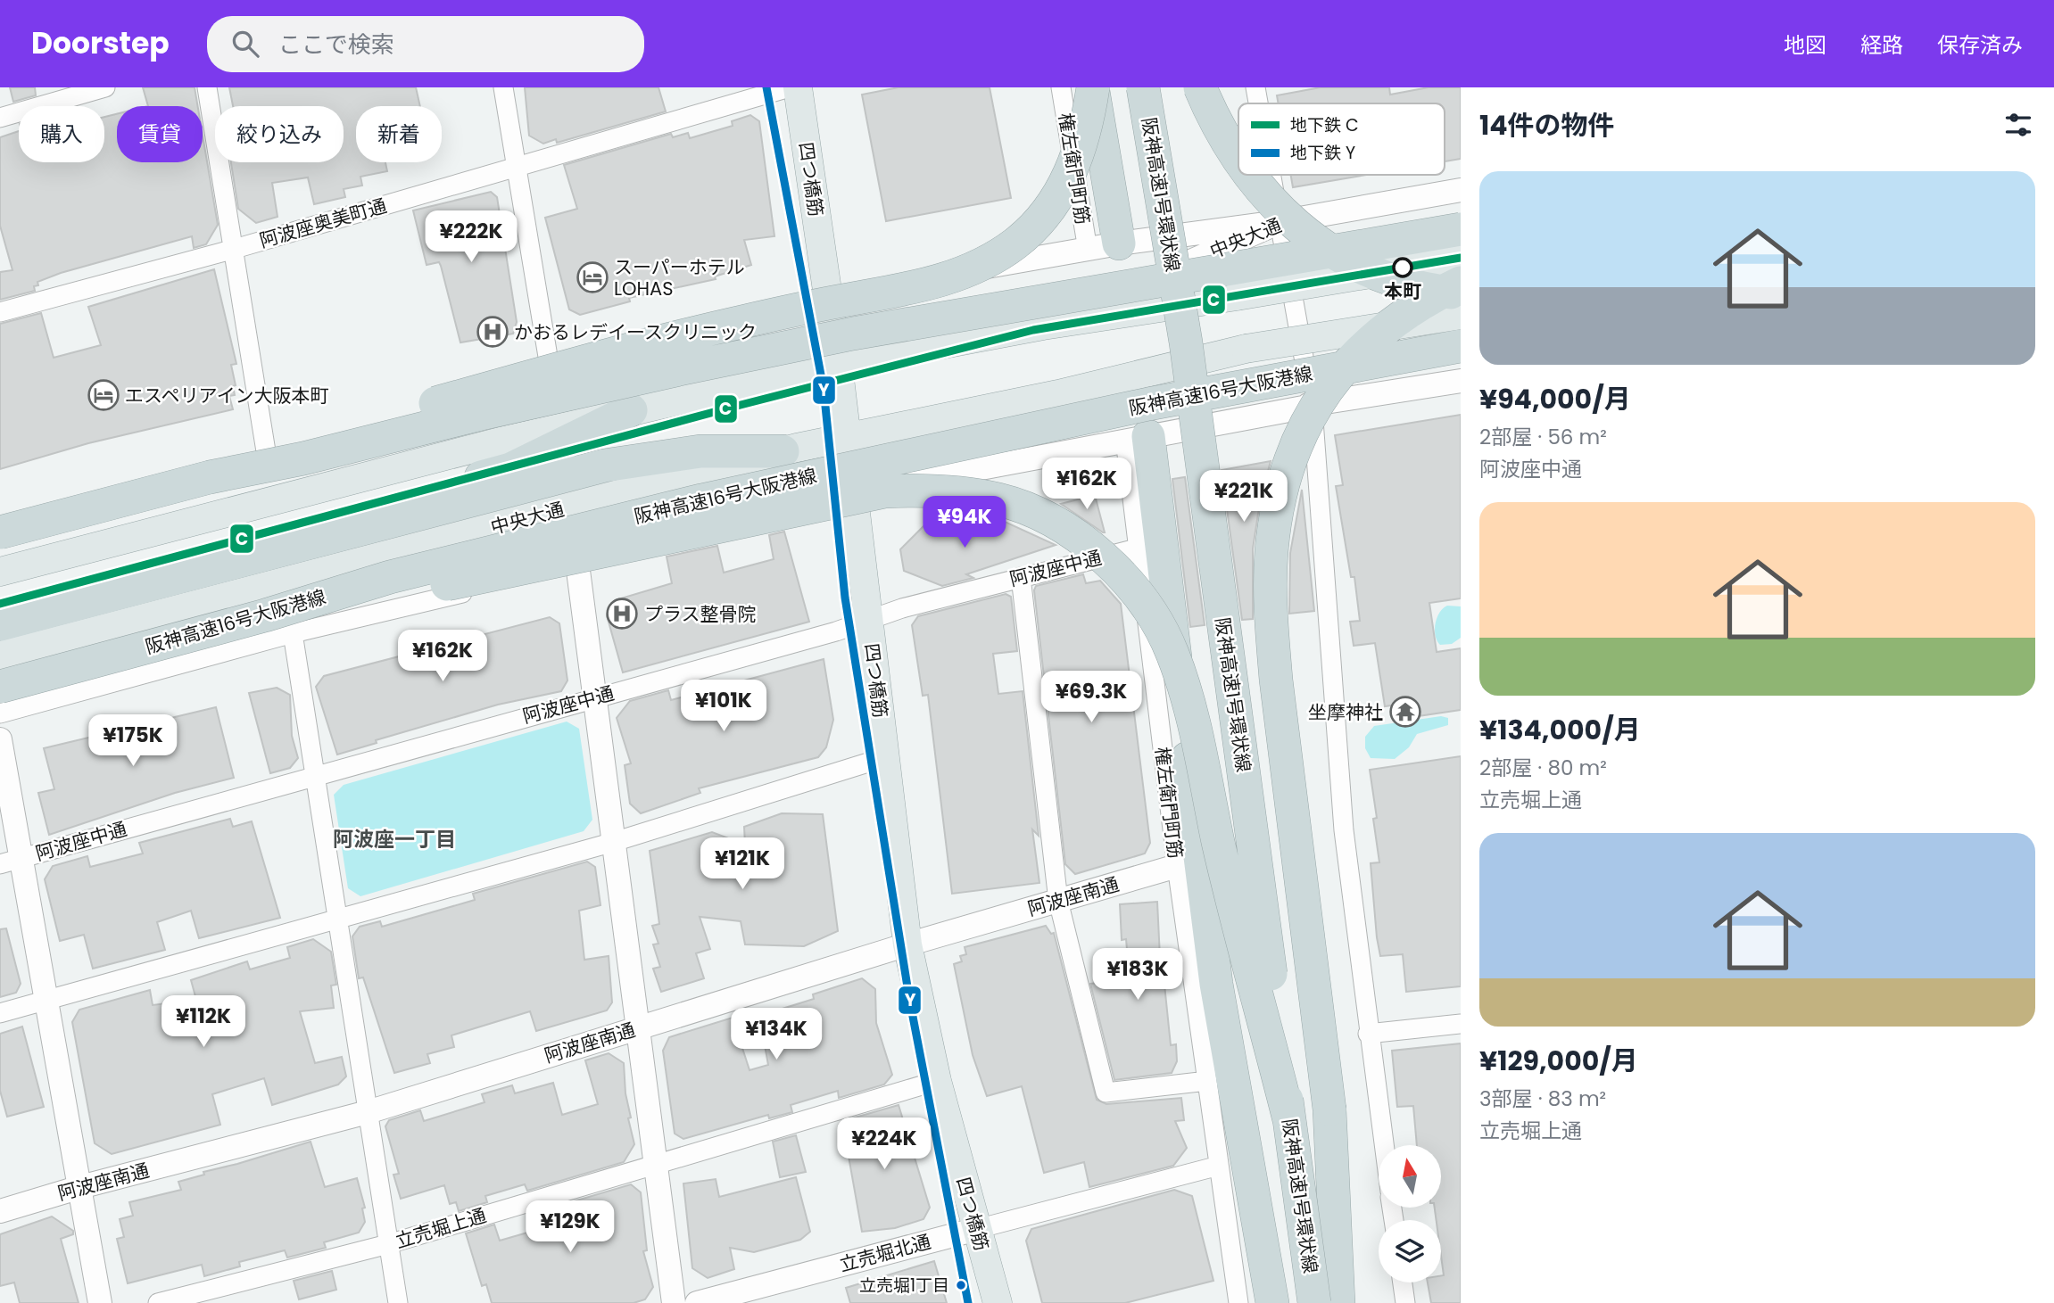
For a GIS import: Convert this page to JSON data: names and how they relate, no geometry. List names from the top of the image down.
{
  "streets": {
    "highway": ["阪神高速1号環状線", "阪神高速16号大阪港線"],
    "main road": ["四つ橋筋", "中央大通"],
    "street": [
      "権左衛門町筋",
      "阿波座奥美町通",
      "阿波座中通",
      "阿波座南通",
      "立売堀上通",
      "立売堀北通"
    ]
  },
  "crossings": [
    ["権左衛門町筋", "阿波座中通"],
    ["権左衛門町筋", "阿波座南通"],
    ["権左衛門町筋", "立売堀北通"],
    ["四つ橋筋", "中央大通"],
    ["四つ橋筋", "阿波座中通"],
    ["四つ橋筋", "阿波座南通"],
    ["四つ橋筋", "立売堀上通"],
    ["四つ橋筋", "立売堀北通"]
  ],
  "districts": ["阿波座一丁目"],
  "places": {
    "other": ["本町", "立売堀1丁目"],
    "hotel": ["スーパーホテル LOHAS", "エスペリアイン大阪本町"],
    "hospital": ["かおるレデイースクリニック", "プラス整骨院"],
    "temple": ["坐摩神社"]
  },
  "lines": ["metro line Y", "metro line C"],
  "legend": ["地下鉄 C", "地下鉄 Y"],
  "north": "top",
  "page": {
    "header": "Doorstep",
    "search": "ここで検索",
    "nav": ["地図", "経路", "保存済み"],
    "heading": "14件の物件",
    "chip": [
      "購入",
      "賃貸",
      "絞り込み",
      "新着"
    ],
    "list": [
      {
        "name": "¥94,000/月",
        "note": "2部屋 · 56 m² · 阿波座中通"
      },
      {
        "name": "¥134,000/月",
        "note": "2部屋 · 80 m² · 立売堀上通"
      },
      {
        "name": "¥129,000/月",
        "note": "3部屋 · 83 m² · 立売堀上通"
      }
    ],
    "price": [
      "¥222K",
      "¥162K",
      "¥221K",
      "¥94K",
      "¥162K",
      "¥69.3K",
      "¥101K",
      "¥175K",
      "¥121K",
      "¥183K",
      "¥112K",
      "¥134K",
      "¥224K",
      "¥129K"
    ]
  }
}
